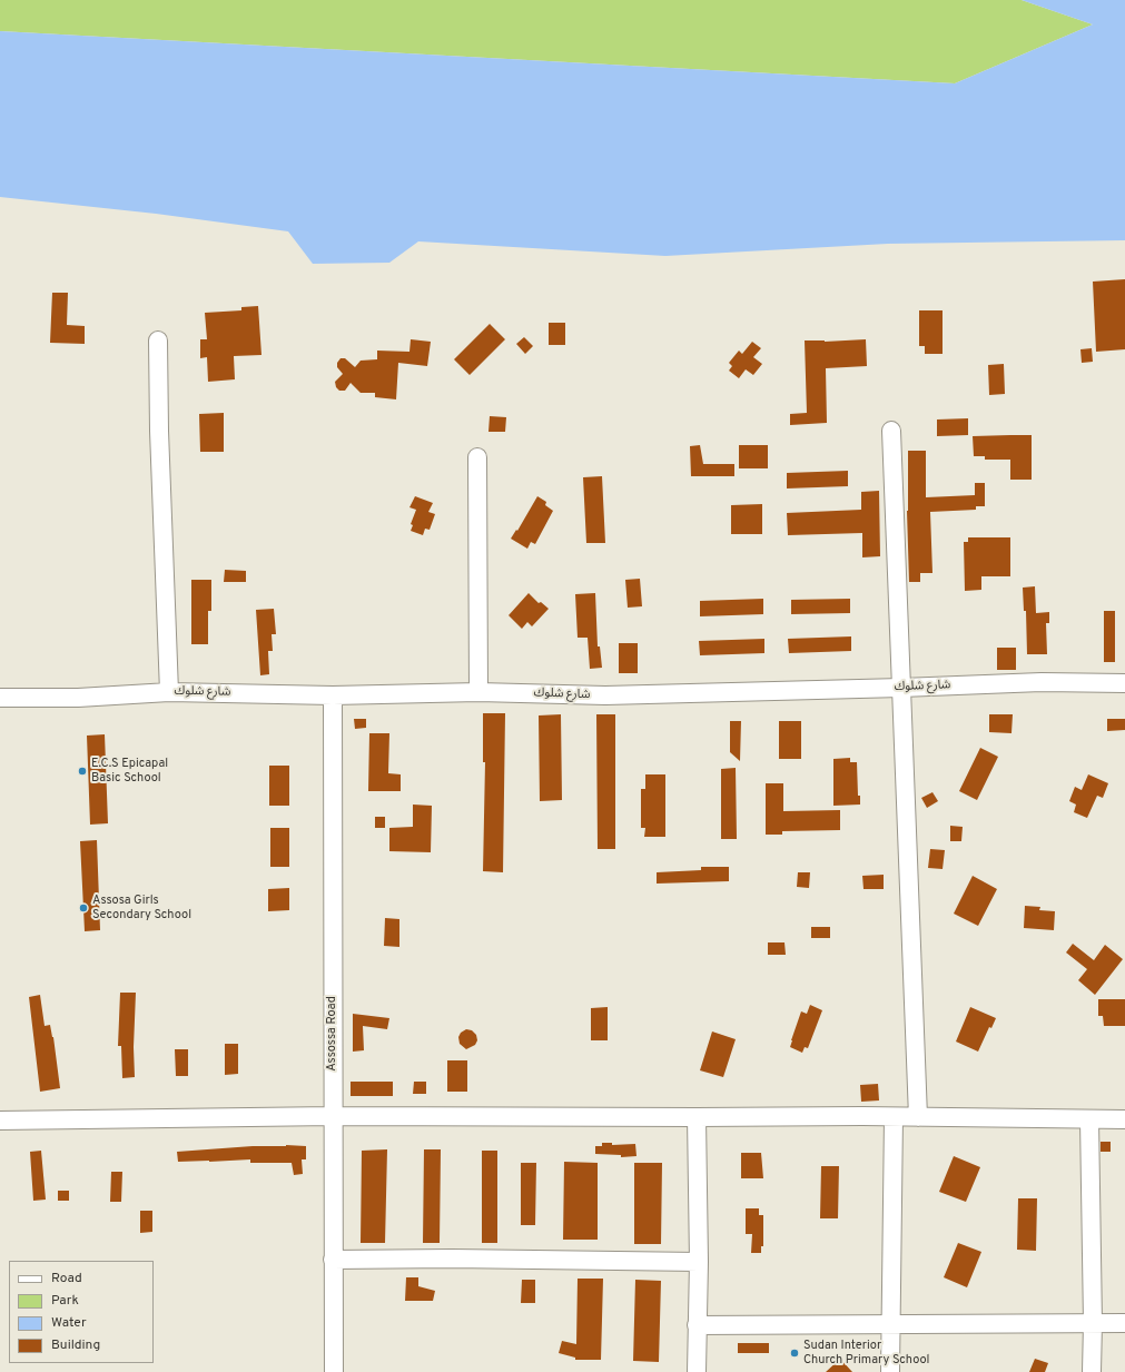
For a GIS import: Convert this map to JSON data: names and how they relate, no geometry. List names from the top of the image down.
{
  "streets": {
    "street": ["شارع شلوك", "Assossa Road"]
  },
  "crossings": [
    ["شارع شلوك", "Assossa Road"]
  ],
  "places": ["E.C.S Epicapal Basic School", "Assosa Girls Secondary School", "Sudan Interior Church Primary School"],
  "legend": [
    "Road",
    "Park",
    "Water",
    "Building"
  ]
}
